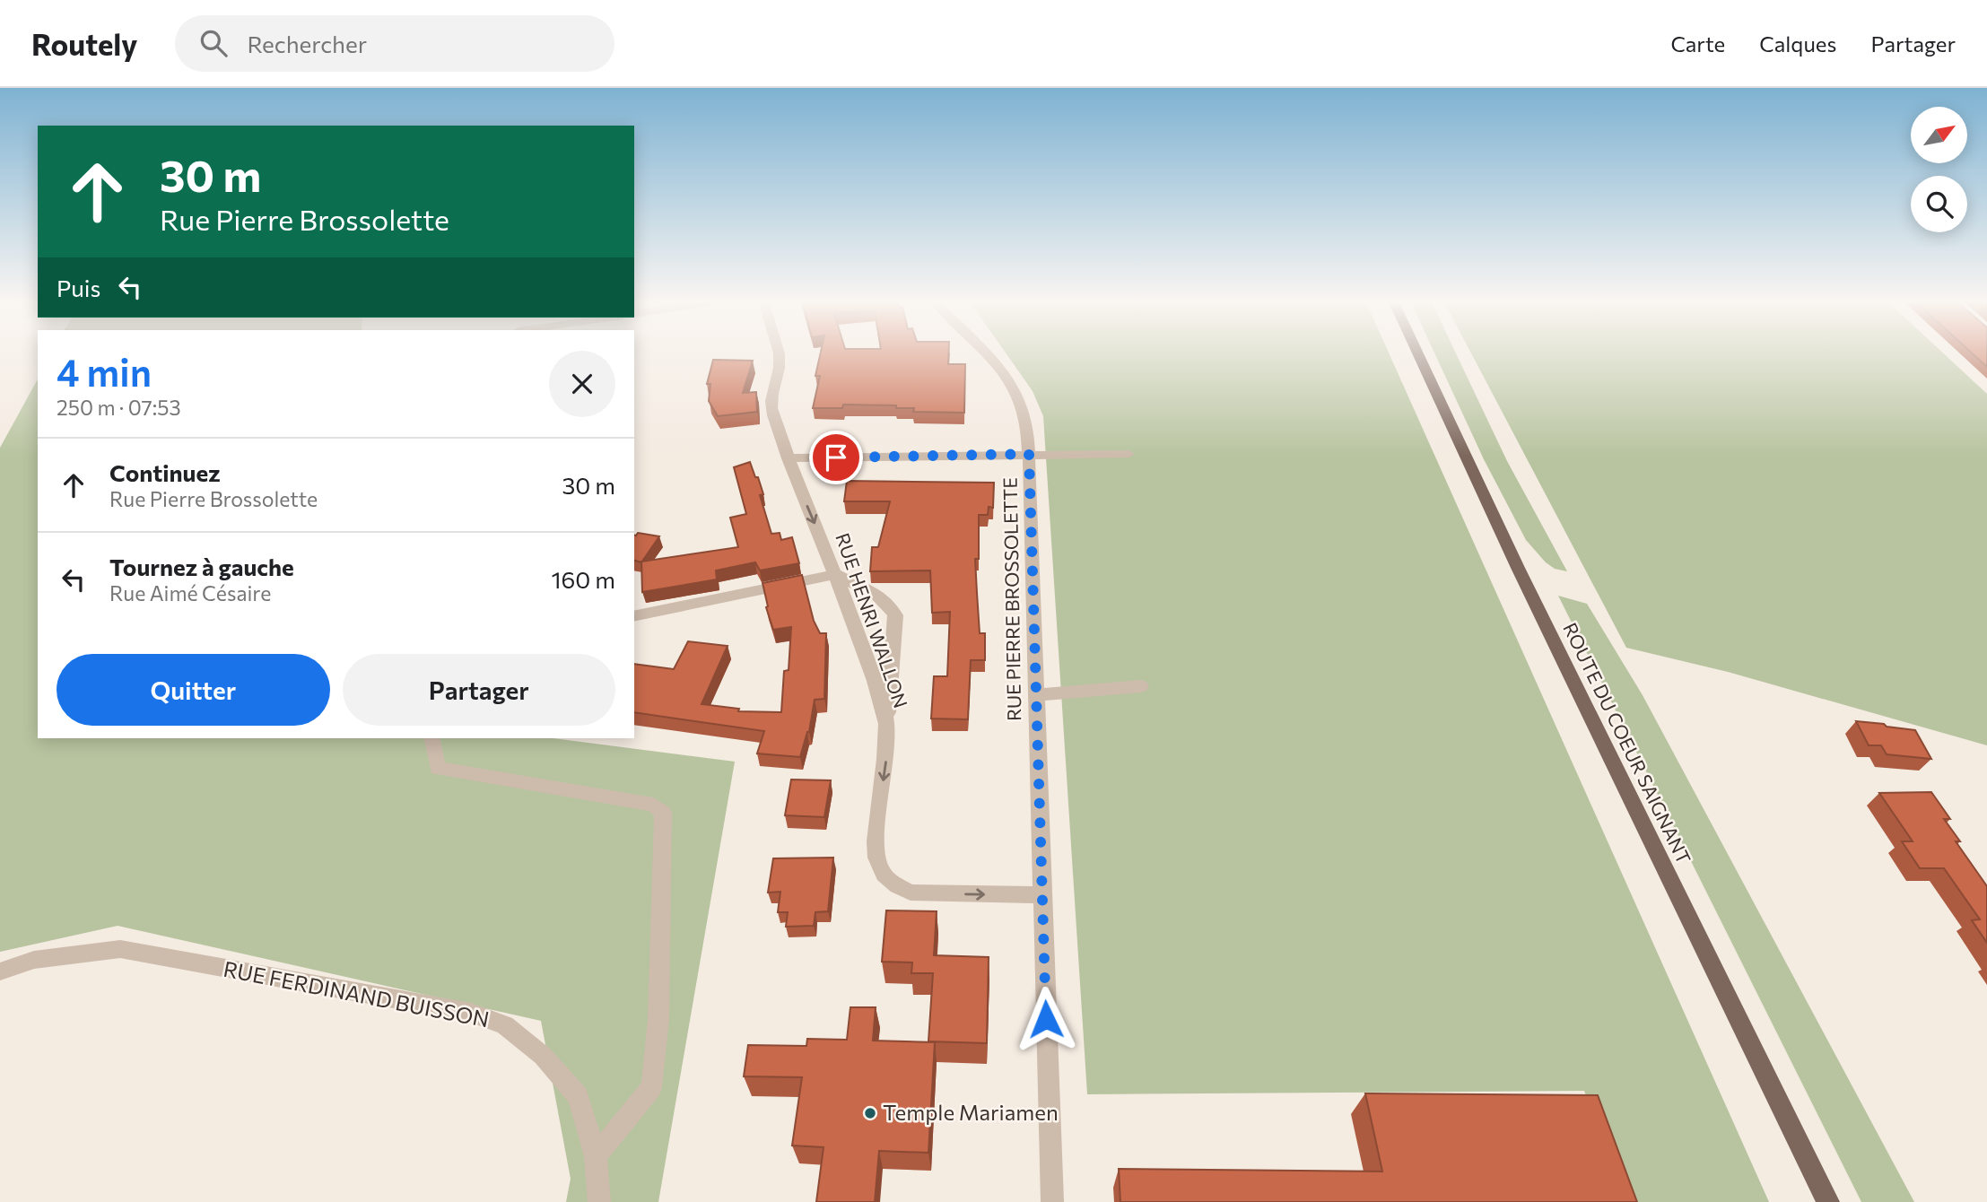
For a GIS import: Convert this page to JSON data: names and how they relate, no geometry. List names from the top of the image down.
{
  "streets": {
    "main road": ["ROUTE DU COEUR SAIGNANT"],
    "street": ["RUE PIERRE BROSSOLETTE", "RUE HENRI WALLON", "RUE FERDINAND BUISSON"]
  },
  "crossings": [
    ["RUE PIERRE BROSSOLETTE", "RUE HENRI WALLON"]
  ],
  "places": ["Temple Mariamen"],
  "north": "top right",
  "page": {
    "header": "Routely",
    "search": "Rechercher",
    "nav": ["Carte", "Calques", "Partager"],
    "turn": ["30 m", "Rue Pierre Brossolette"],
    "then": "Puis",
    "heading": ["4 min", "250 m · 07:53"],
    "list": [
      {
        "name": "Continuez",
        "note": "Rue Pierre Brossolette",
        "value": "30 m"
      },
      {
        "name": "Tournez à gauche",
        "note": "Rue Aimé Césaire",
        "value": "160 m"
      }
    ],
    "buttons": ["Quitter", "Partager"]
  }
}
